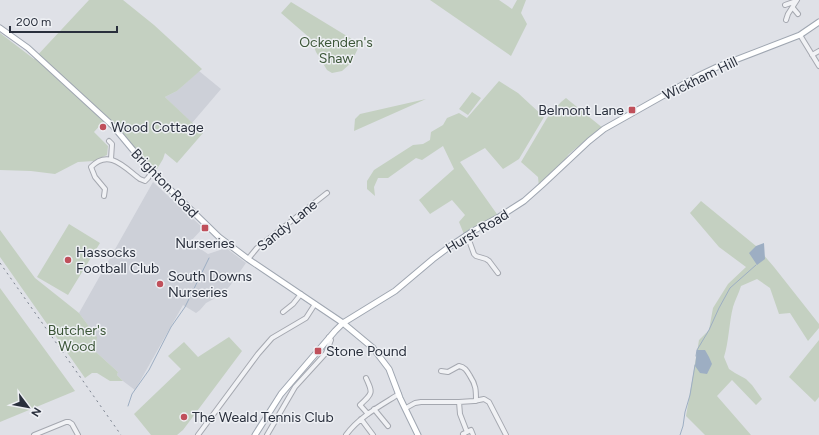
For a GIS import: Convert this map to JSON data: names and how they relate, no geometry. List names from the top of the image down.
{
  "streets": {
    "main road": ["Wickham Hill", "Brighton Road", "Hurst Road"],
    "street": ["Sandy Lane"]
  },
  "crossings": [
    ["Wickham Hill", "Hurst Road"],
    ["Brighton Road", "Sandy Lane"],
    ["Brighton Road", "Hurst Road"]
  ],
  "parks": ["Ockenden's Shaw", "Butcher's Wood"],
  "places": {
    "transit": ["Belmont Lane", "Nurseries", "Stone Pound"],
    "other": [
      "Wood Cottage",
      "Hassocks Football Club",
      "South Downs Nurseries",
      "The Weald Tennis Club"
    ]
  },
  "scale_bar": "200 m",
  "north": "bottom right"
}
